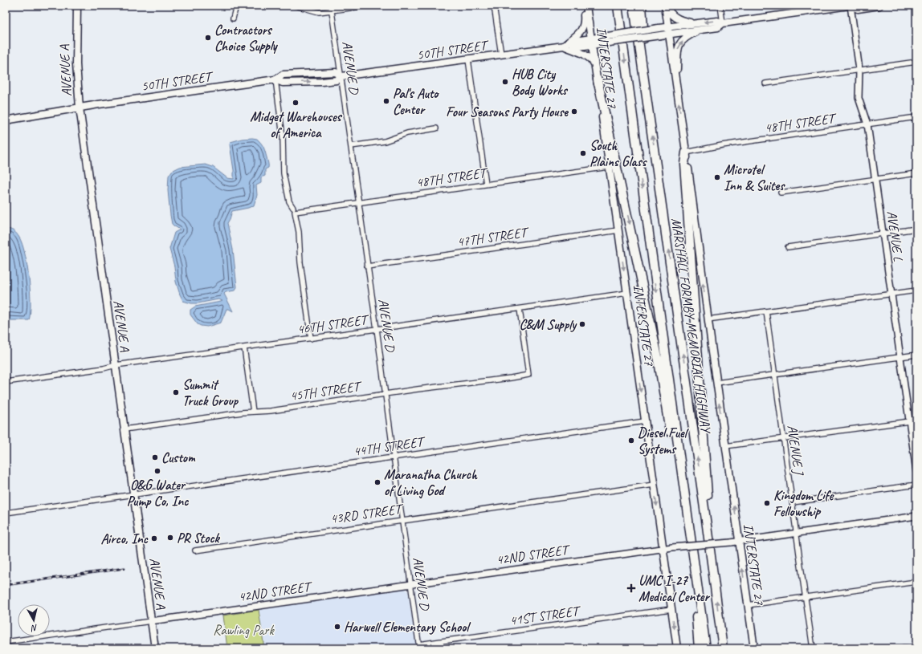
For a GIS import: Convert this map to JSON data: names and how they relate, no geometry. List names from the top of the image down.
{
  "streets": {
    "highway": ["MARSHALL FORMBY MEMORIAL HIGHWAY"],
    "main road": ["50TH STREET", "INTERSTATE 27", "AVENUE A"],
    "street": [
      "AVENUE D",
      "48TH STREET",
      "AVENUE L",
      "47TH STREET",
      "46TH STREET",
      "45TH STREET",
      "44TH STREET",
      "AVENUE J",
      "43RD STREET",
      "42ND STREET",
      "41ST STREET"
    ]
  },
  "crossings": [
    ["50TH STREET", "AVENUE D"],
    ["50TH STREET", "INTERSTATE 27"],
    ["50TH STREET", "AVENUE A"],
    ["50TH STREET", "AVENUE L"],
    ["AVENUE D", "48TH STREET"],
    ["AVENUE D", "47TH STREET"],
    ["AVENUE D", "46TH STREET"],
    ["AVENUE D", "45TH STREET"],
    ["AVENUE D", "44TH STREET"],
    ["AVENUE D", "43RD STREET"],
    ["AVENUE D", "42ND STREET"],
    ["AVENUE D", "41ST STREET"],
    ["INTERSTATE 27", "48TH STREET"],
    ["INTERSTATE 27", "47TH STREET"],
    ["INTERSTATE 27", "46TH STREET"],
    ["INTERSTATE 27", "44TH STREET"],
    ["INTERSTATE 27", "43RD STREET"],
    ["INTERSTATE 27", "42ND STREET"],
    ["INTERSTATE 27", "41ST STREET"],
    ["AVENUE A", "46TH STREET"],
    ["AVENUE A", "45TH STREET"],
    ["AVENUE A", "44TH STREET"],
    ["AVENUE A", "42ND STREET"],
    ["48TH STREET", "AVENUE L"],
    ["46TH STREET", "45TH STREET"],
    ["AVENUE J", "42ND STREET"]
  ],
  "parks": ["Rawling Park"],
  "places": {
    "other": [
      "Contractors Choice Supply",
      "HUB City Body Works",
      "Pal's Auto Center",
      "Midget Warehouses of America",
      "Four Seasons Party House",
      "South Plains Glass",
      "Microtel Inn & Suites",
      "C&M Supply",
      "Summit Truck Group",
      "Diesel Fuel Systems",
      "Custom",
      "O&G Water Pump Co, Inc",
      "Maranatha Church of Living God",
      "Kingdom Life Fellowship",
      "PR Stock",
      "Airco, Inc",
      "Harwell Elementary School"
    ],
    "health": ["UMC I-27 Medical Center"]
  },
  "north": "bottom"
}
